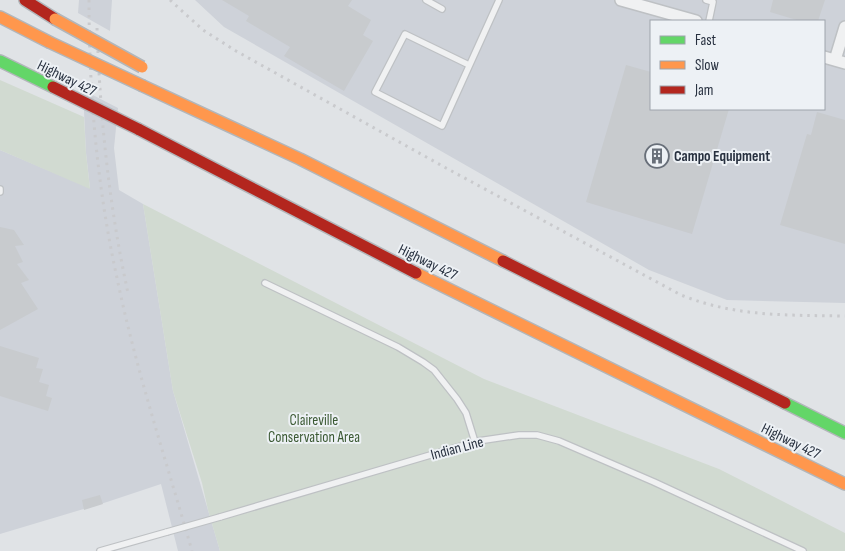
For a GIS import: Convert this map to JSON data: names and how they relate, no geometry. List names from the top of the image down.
{
  "streets": {
    "highway": ["Highway 427"],
    "lane": ["Indian Line"]
  },
  "parks": ["Claireville Conservation Area"],
  "places": {
    "building": ["Campo Equipment"]
  },
  "legend": ["Fast", "Slow", "Jam"]
}
